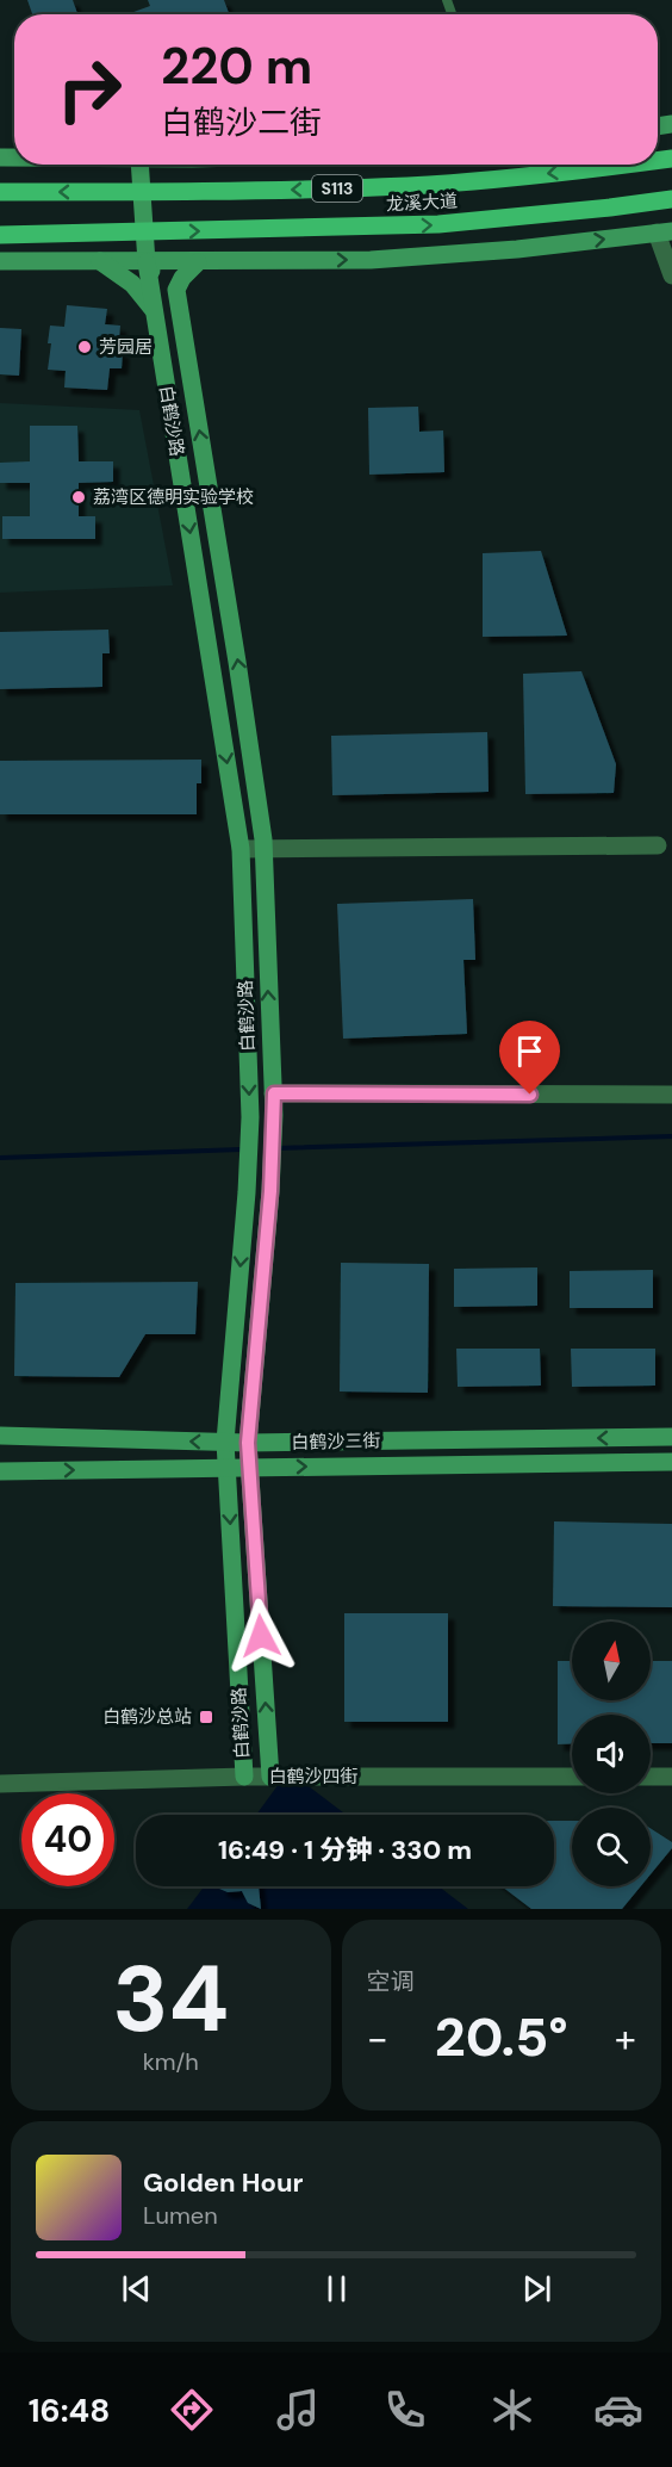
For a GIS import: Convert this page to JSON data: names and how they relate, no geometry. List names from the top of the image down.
{
  "streets": {
    "main road": ["S113", "龙溪大道"],
    "street": ["白鹤沙路", "白鹤沙三街", "白鹤沙四街"]
  },
  "crossings": [
    ["白鹤沙路", "白鹤沙三街"],
    ["白鹤沙路", "白鹤沙四街"]
  ],
  "places": {
    "other": ["芳园居", "荔湾区德明实验学校"],
    "transit": ["白鹤沙总站"]
  },
  "north": "top",
  "page": {
    "turn": ["220 m", "白鹤沙二街"],
    "limit": "40",
    "trip": "16:49 · 1 分钟 · 330 m",
    "tile": [
      ["34", "km/h"],
      "空调"
    ],
    "heat": ["−", "20.5°", "+"],
    "song": ["Golden Hour", "Lumen"],
    "tabs": "16:48"
  }
}
